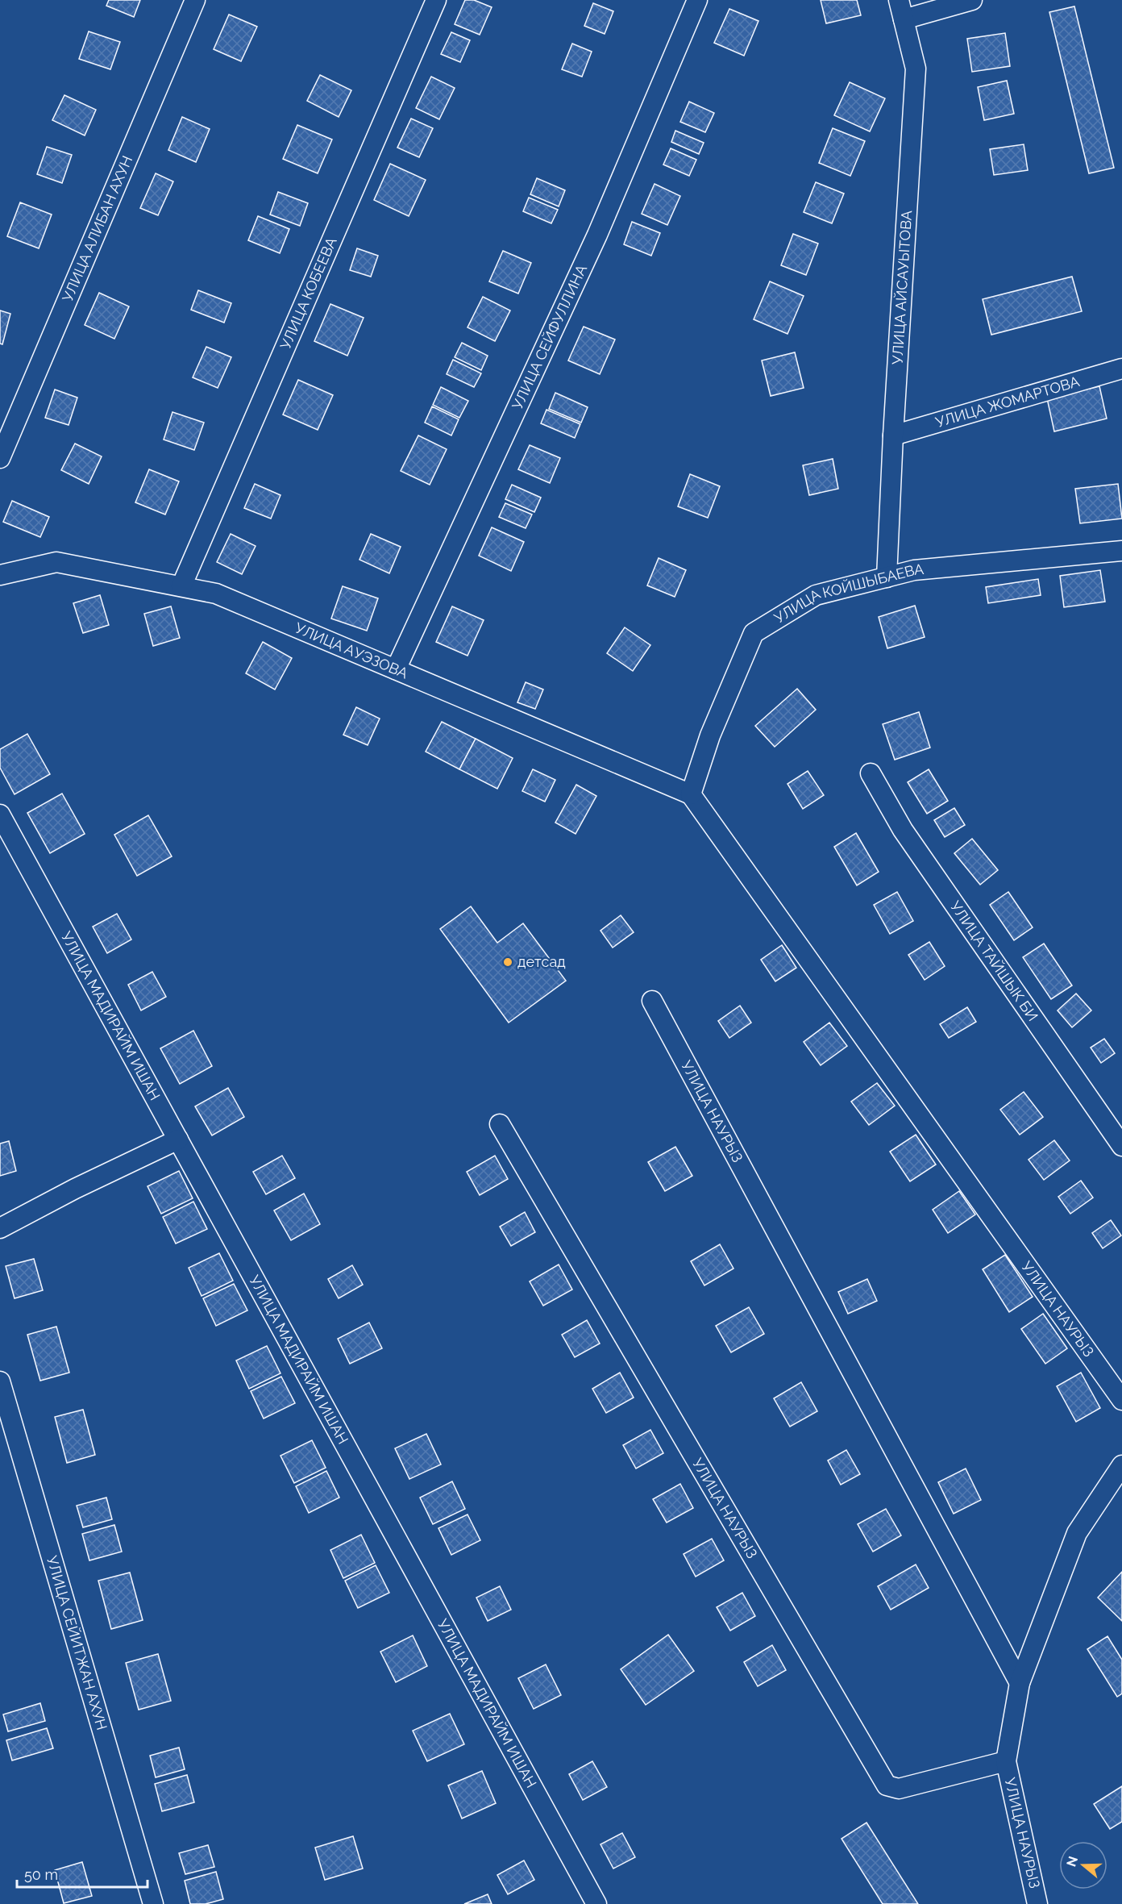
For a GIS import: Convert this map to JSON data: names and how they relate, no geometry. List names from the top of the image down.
{
  "streets": {
    "street": [
      "УЛИЦА АЛИБАН АХУН",
      "УЛИЦА АЙСАУЫТОВА",
      "УЛИЦА КОБЕЕВА",
      "УЛИЦА СЕЙФУЛЛИНА",
      "УЛИЦА ЖОМАРТОВА",
      "УЛИЦА КОЙШЫБАЕВА",
      "УЛИЦА АУЭЗОВА",
      "УЛИЦА ТАЙШЫК БИ",
      "УЛИЦА МАДИРАЙМ ИШАН",
      "УЛИЦА НАУРЫЗ",
      "УЛИЦА СЕЙИТЖАН АХУН"
    ]
  },
  "crossings": [
    ["УЛИЦА АЙСАУЫТОВА", "УЛИЦА ЖОМАРТОВА"],
    ["УЛИЦА АЙСАУЫТОВА", "УЛИЦА КОЙШЫБАЕВА"],
    ["УЛИЦА КОБЕЕВА", "УЛИЦА АУЭЗОВА"],
    ["УЛИЦА СЕЙФУЛЛИНА", "УЛИЦА АУЭЗОВА"],
    ["УЛИЦА КОЙШЫБАЕВА", "УЛИЦА АУЭЗОВА"],
    ["УЛИЦА КОЙШЫБАЕВА", "УЛИЦА НАУРЫЗ"],
    ["УЛИЦА АУЭЗОВА", "УЛИЦА НАУРЫЗ"]
  ],
  "places": ["детсад"],
  "scale_bar": "50 m",
  "north": "left"
}
